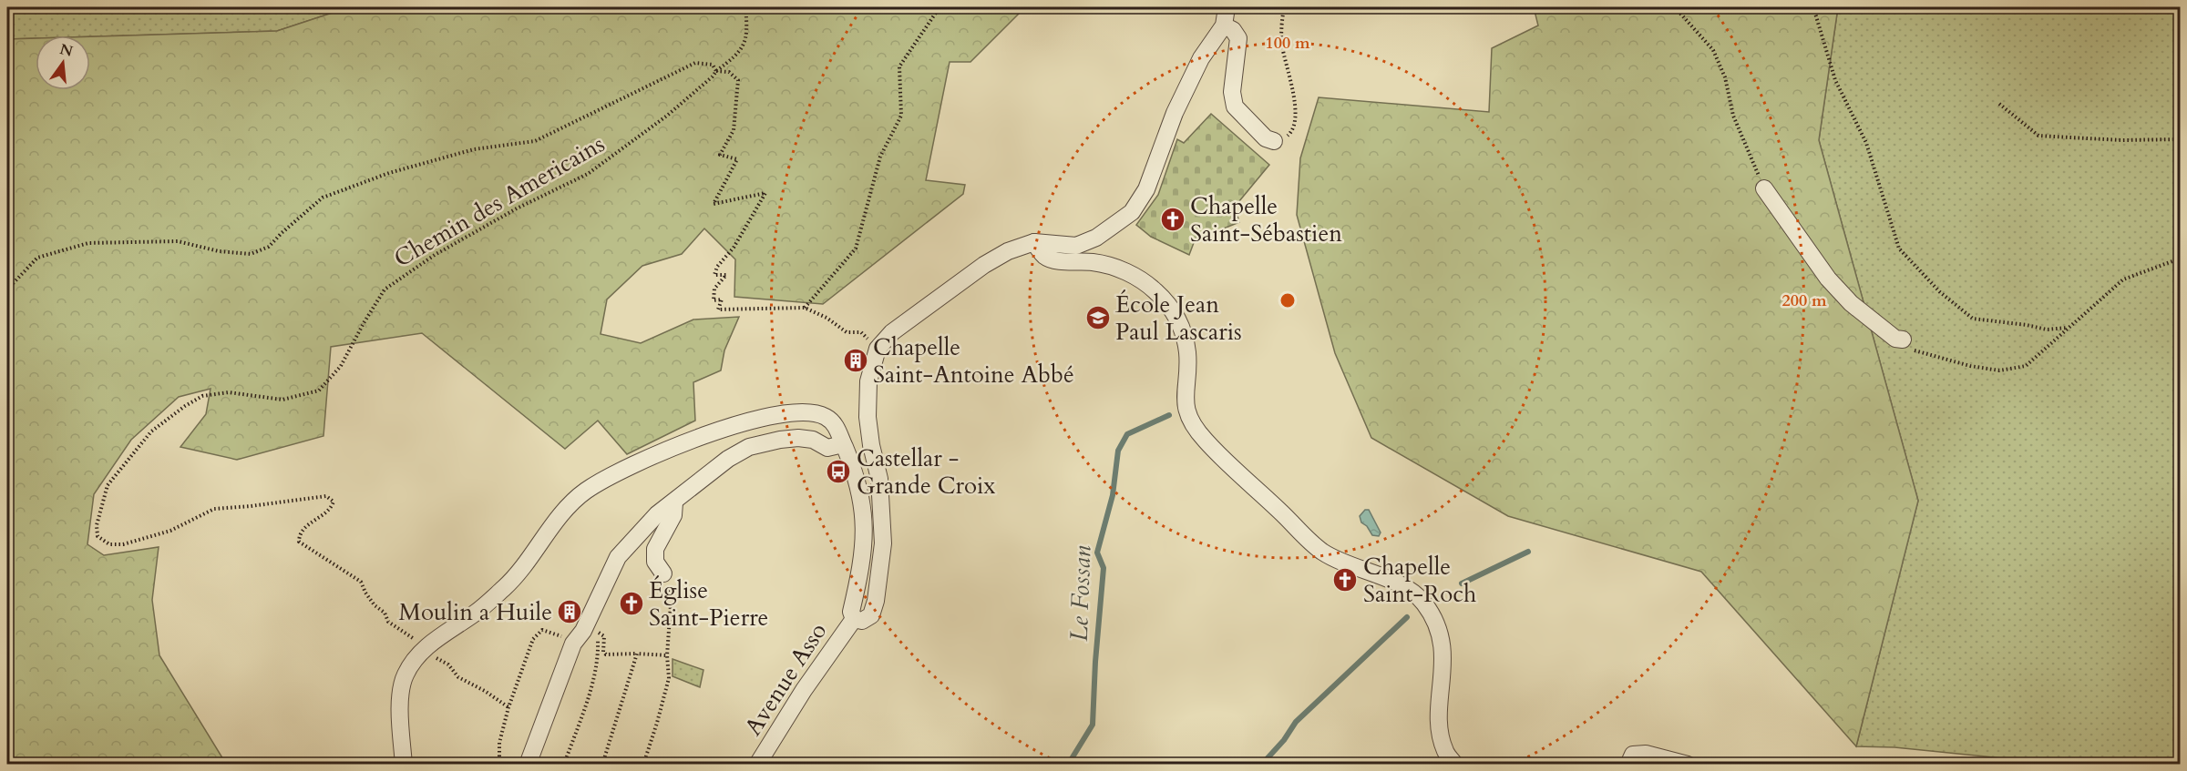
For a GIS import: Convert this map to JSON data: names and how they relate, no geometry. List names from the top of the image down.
{
  "streets": {
    "street": ["Avenue Asso"],
    "path": ["Chemin des Americains"]
  },
  "water": ["Le Fossan"],
  "places": {
    "church": ["Chapelle Saint-Sébastien", "Chapelle Saint-Roch", "Église Saint-Pierre"],
    "school or university": ["École Jean Paul Lascaris"],
    "building": ["Chapelle Saint-Antoine Abbé", "Moulin a Huile"],
    "bus stop": ["Castellar - Grande Croix"]
  },
  "north": "top",
  "rings": ["100 m", "200 m"]
}
